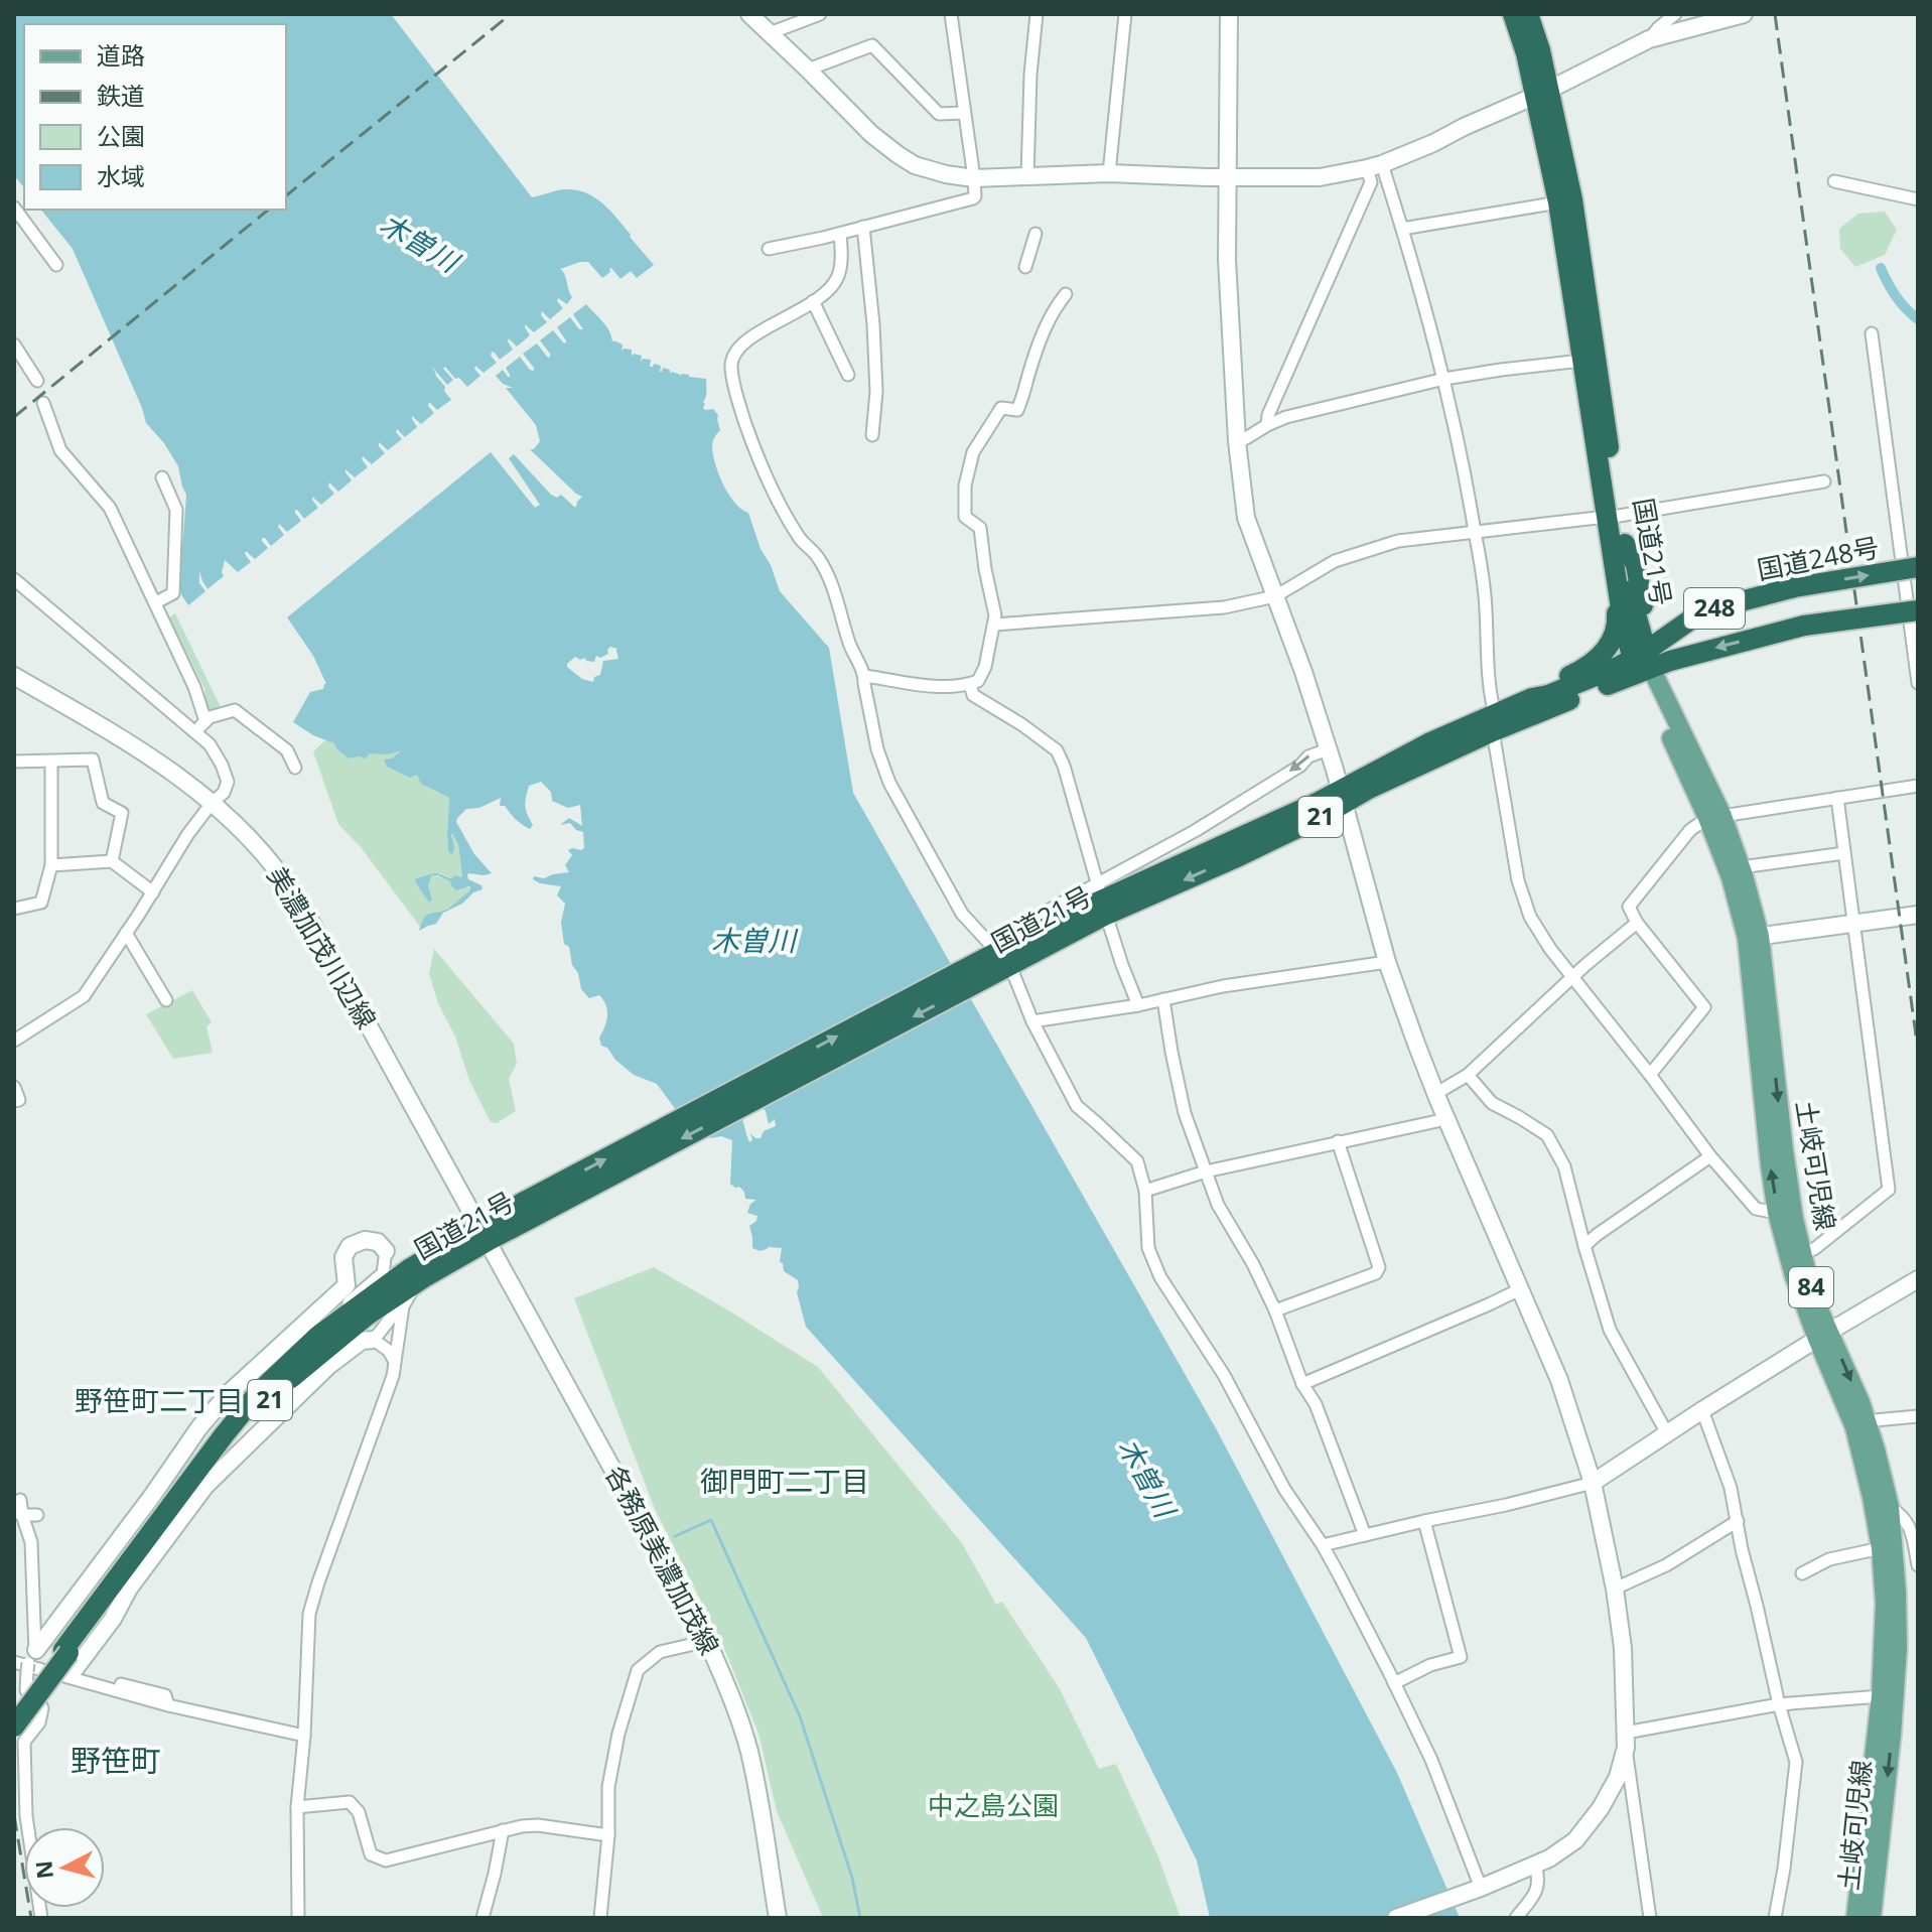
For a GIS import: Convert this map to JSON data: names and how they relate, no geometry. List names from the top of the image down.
{
  "streets": {
    "highway": [
      "国道21号",
      "国道248号",
      "248",
      "21"
    ],
    "main road": ["土岐可児線", "84"],
    "street": ["美濃加茂川辺線", "各務原美濃加茂線"]
  },
  "crossings": [
    ["国道21号", "国道248号"],
    ["国道21号", "248"],
    ["国道21号", "美濃加茂川辺線"],
    ["国道21号", "土岐可児線"],
    ["国道21号", "各務原美濃加茂線"],
    ["国道248号", "248"],
    ["国道248号", "土岐可児線"],
    ["248", "土岐可児線"],
    ["美濃加茂川辺線", "各務原美濃加茂線"]
  ],
  "districts": ["野笹町二丁目", "御門町二丁目", "野笹町"],
  "water": ["木曽川"],
  "parks": ["中之島公園"],
  "legend": [
    "道路",
    "鉄道",
    "公園",
    "水域"
  ],
  "north": "left"
}
